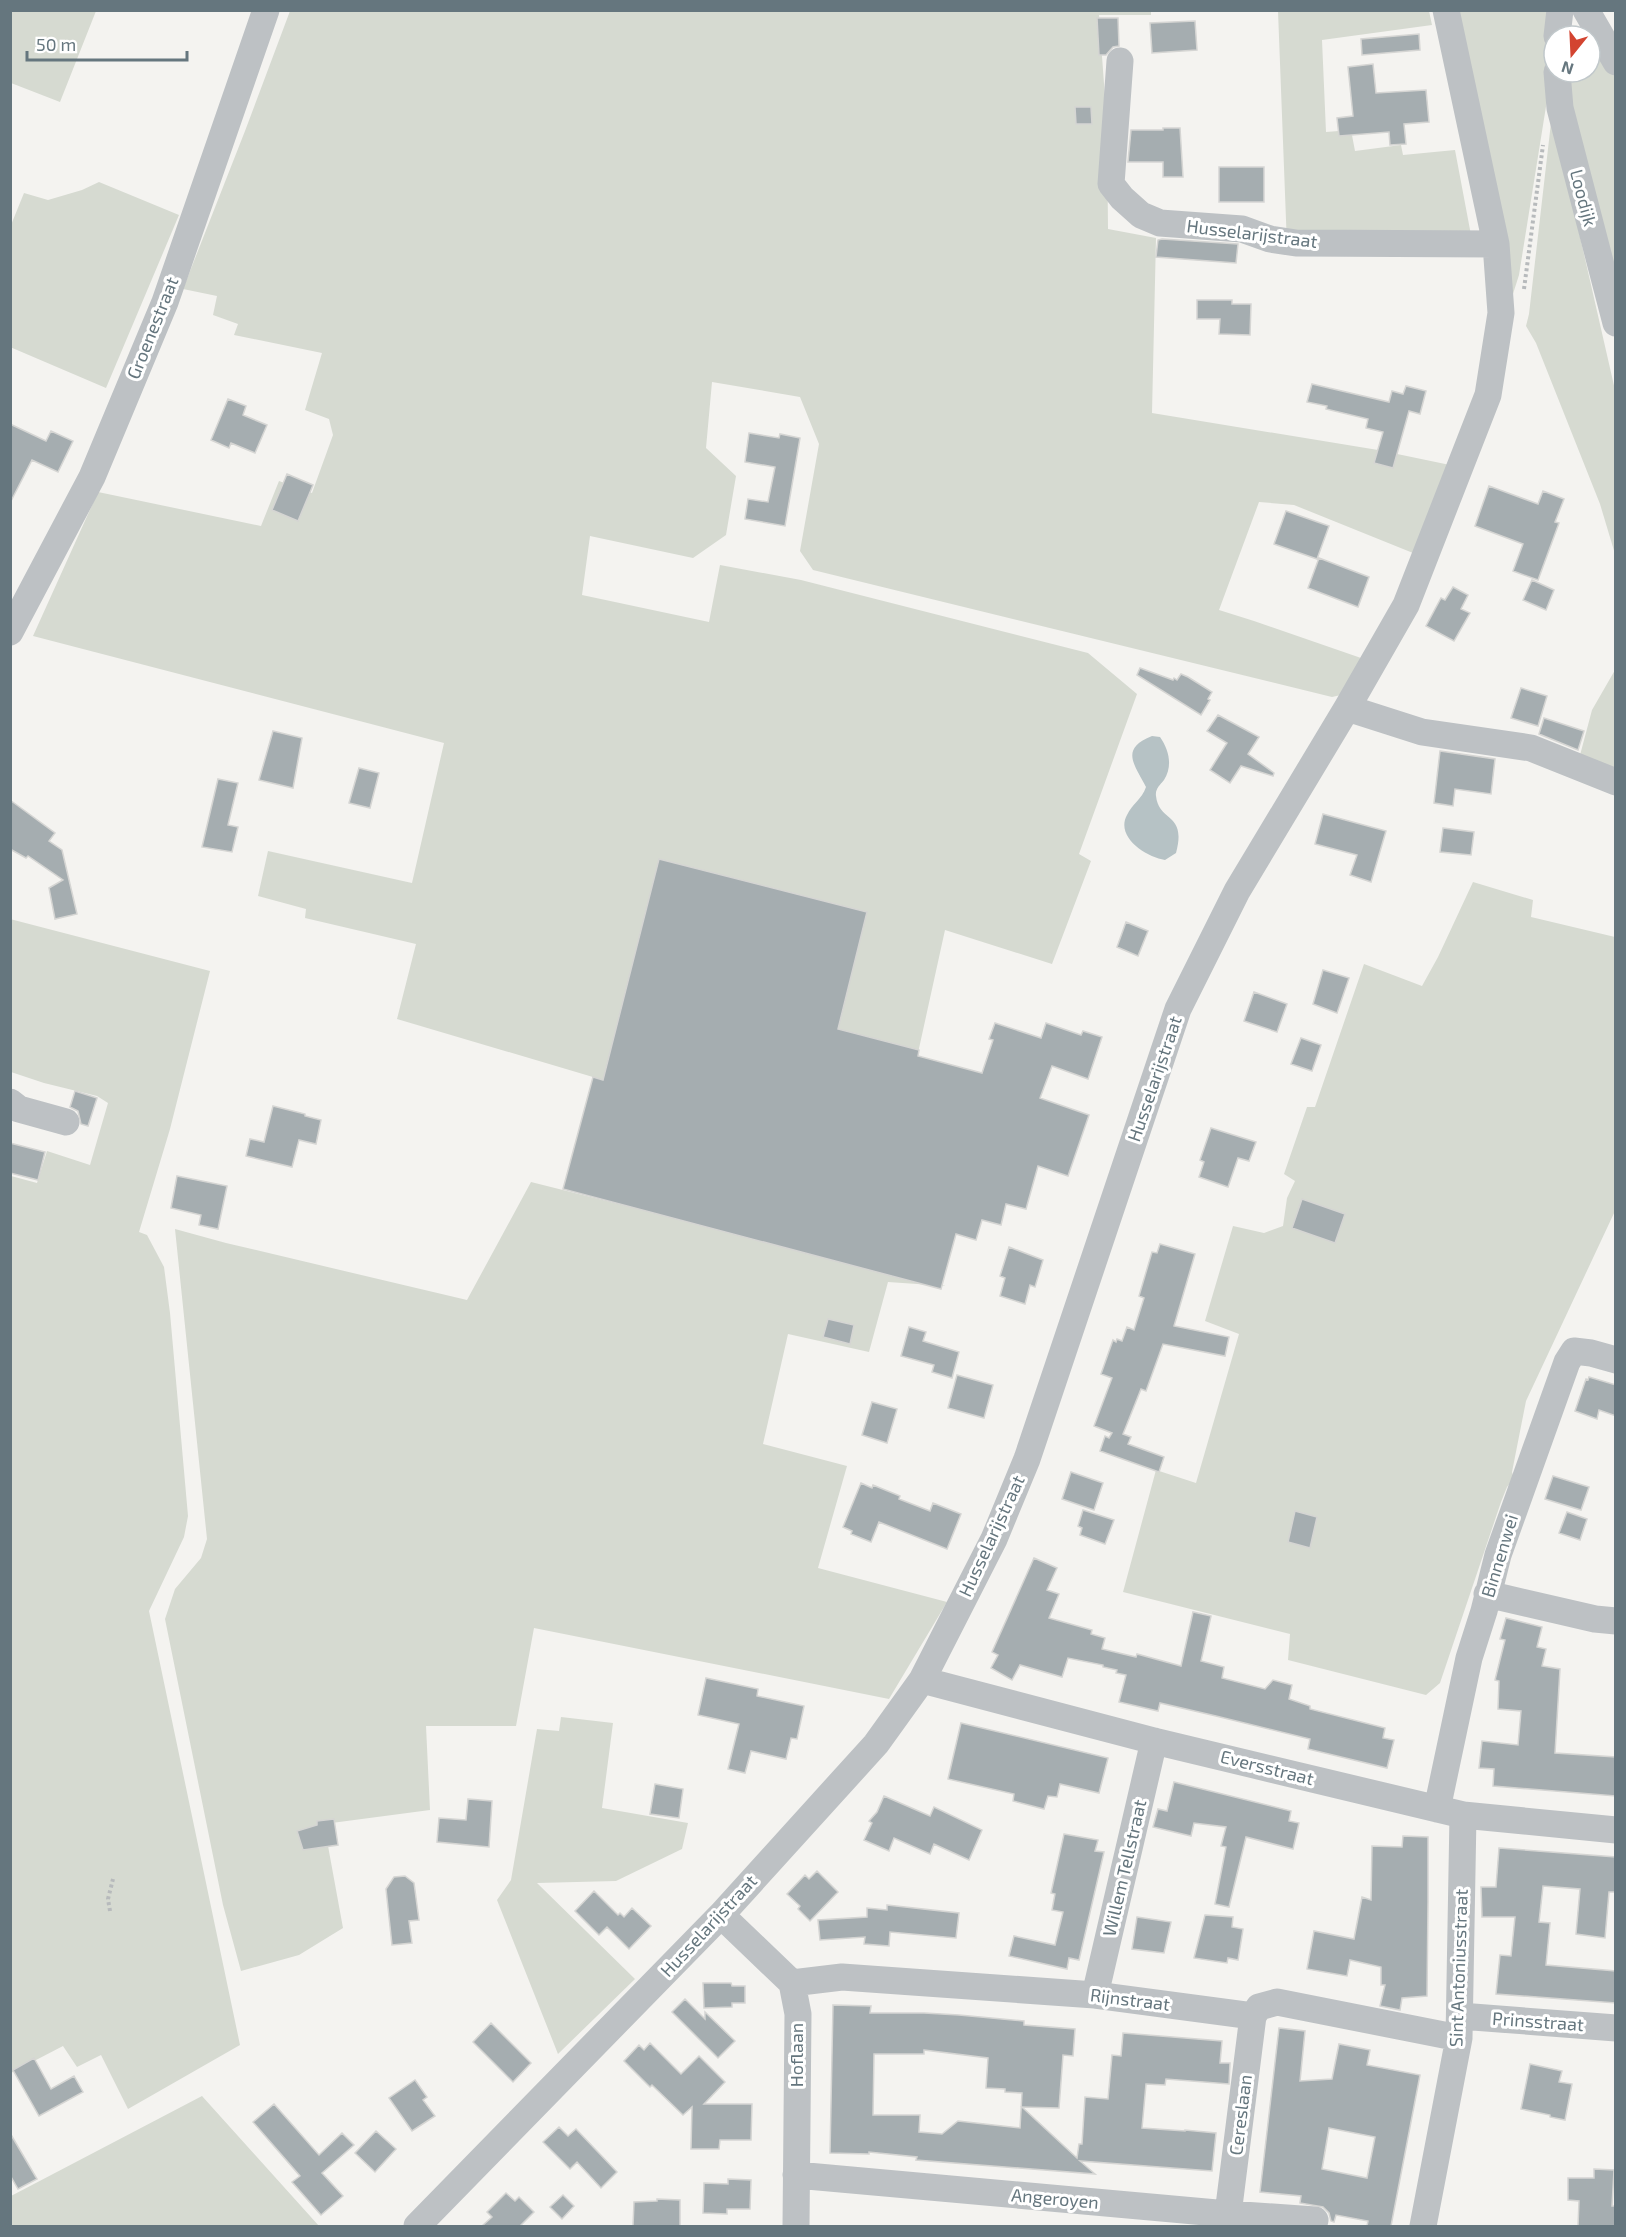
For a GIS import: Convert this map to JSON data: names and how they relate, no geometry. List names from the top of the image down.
{
  "streets": {
    "street": [
      "Loodijk",
      "Husselarijstraat",
      "Groenestraat",
      "Binnenwei",
      "Eversstraat",
      "Willem Tellstraat",
      "Sint Antoniusstraat",
      "Rijnstraat",
      "Prinsstraat",
      "Hoflaan",
      "Cereslaan",
      "Angeroyen"
    ]
  },
  "crossings": [
    ["Husselarijstraat", "Eversstraat"],
    ["Binnenwei", "Eversstraat"],
    ["Binnenwei", "Sint Antoniusstraat"],
    ["Eversstraat", "Willem Tellstraat"],
    ["Eversstraat", "Sint Antoniusstraat"],
    ["Willem Tellstraat", "Rijnstraat"],
    ["Sint Antoniusstraat", "Prinsstraat"],
    ["Rijnstraat", "Hoflaan"],
    ["Rijnstraat", "Cereslaan"],
    ["Hoflaan", "Angeroyen"],
    ["Cereslaan", "Angeroyen"]
  ],
  "scale_bar": "50 m",
  "north": "bottom"
}
